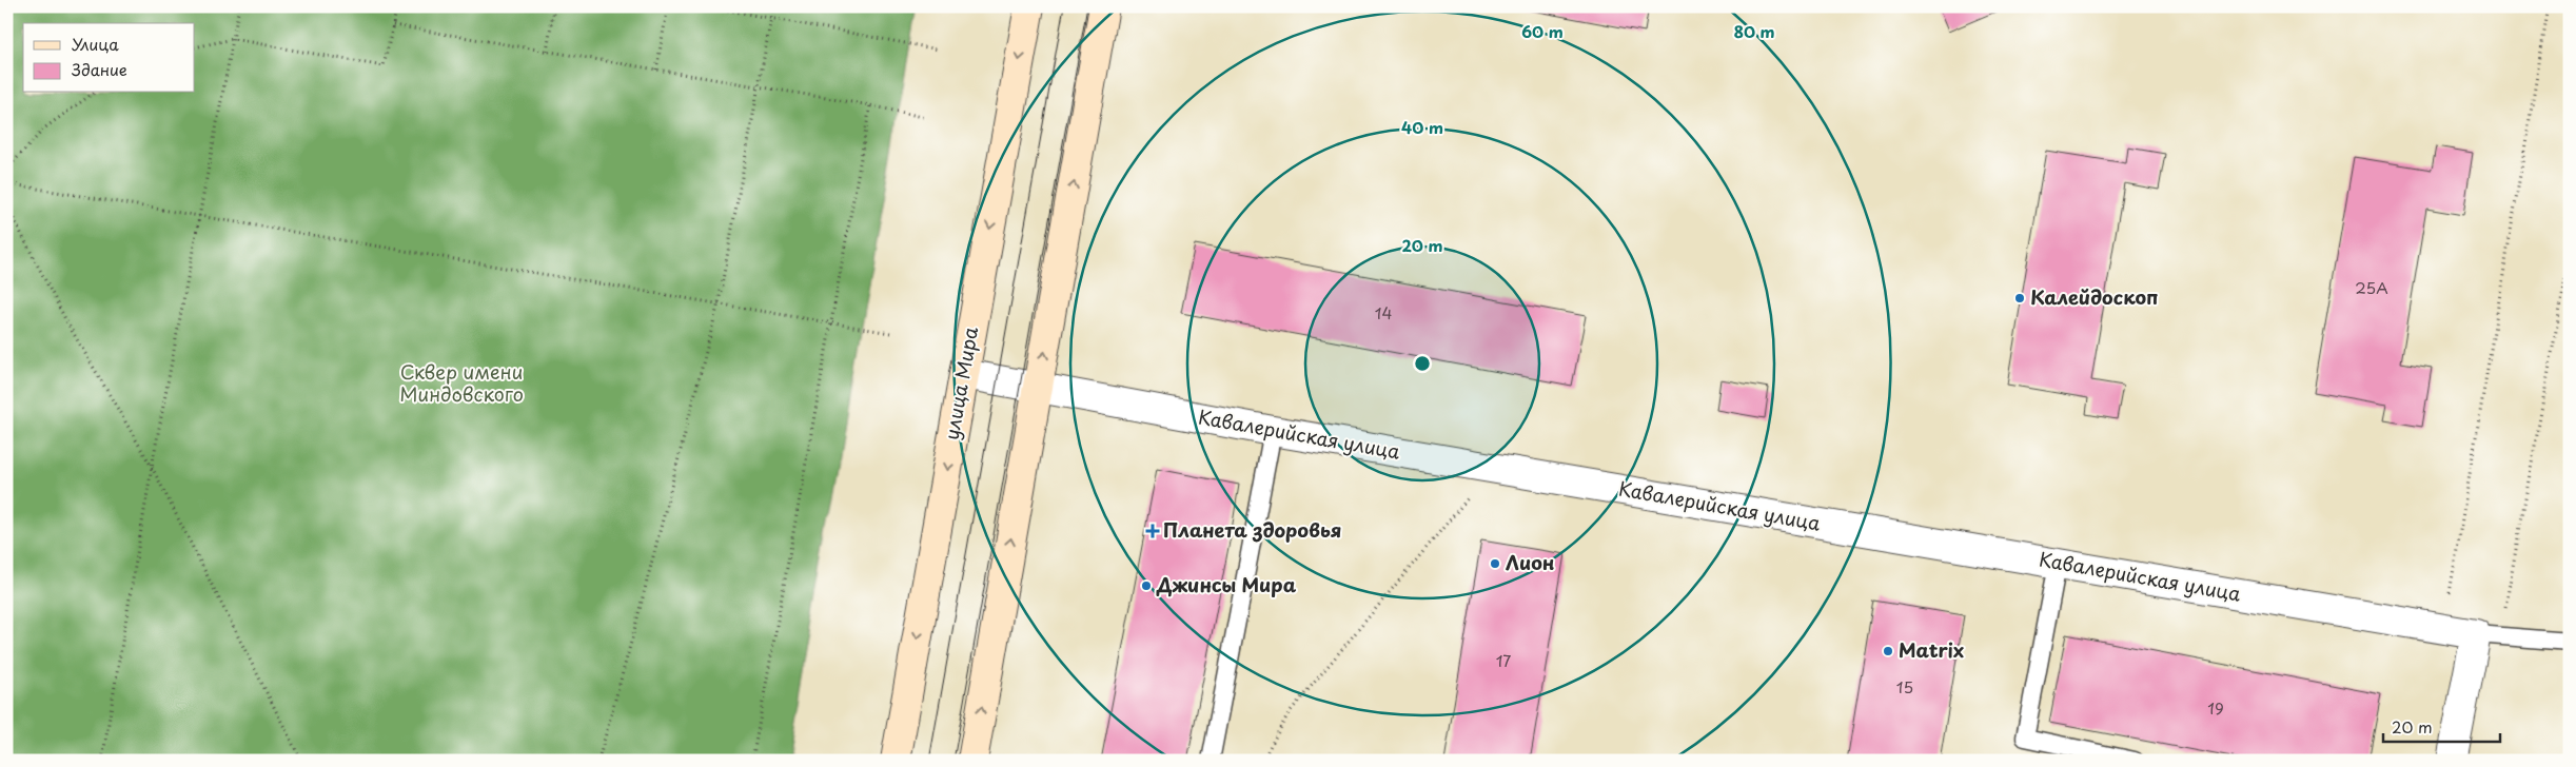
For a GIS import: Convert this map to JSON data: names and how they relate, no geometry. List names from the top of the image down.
{
  "streets": {
    "main road": ["улица Мира"],
    "street": ["Кавалерийская улица"]
  },
  "crossings": [
    ["улица Мира", "Кавалерийская улица"]
  ],
  "parks": ["Сквер имени Миндовского"],
  "places": {
    "other": [
      "Калейдоскоп",
      "Лион",
      "Джинсы Мира",
      "Matrix"
    ],
    "health": ["Планета здоровья"]
  },
  "house_numbers": [
    "25А",
    "14",
    "17",
    "15",
    "19"
  ],
  "legend": ["Улица", "Здание"],
  "scale_bar": "20 m",
  "rings": [
    "80 m",
    "60 m",
    "40 m",
    "20 m"
  ]
}
